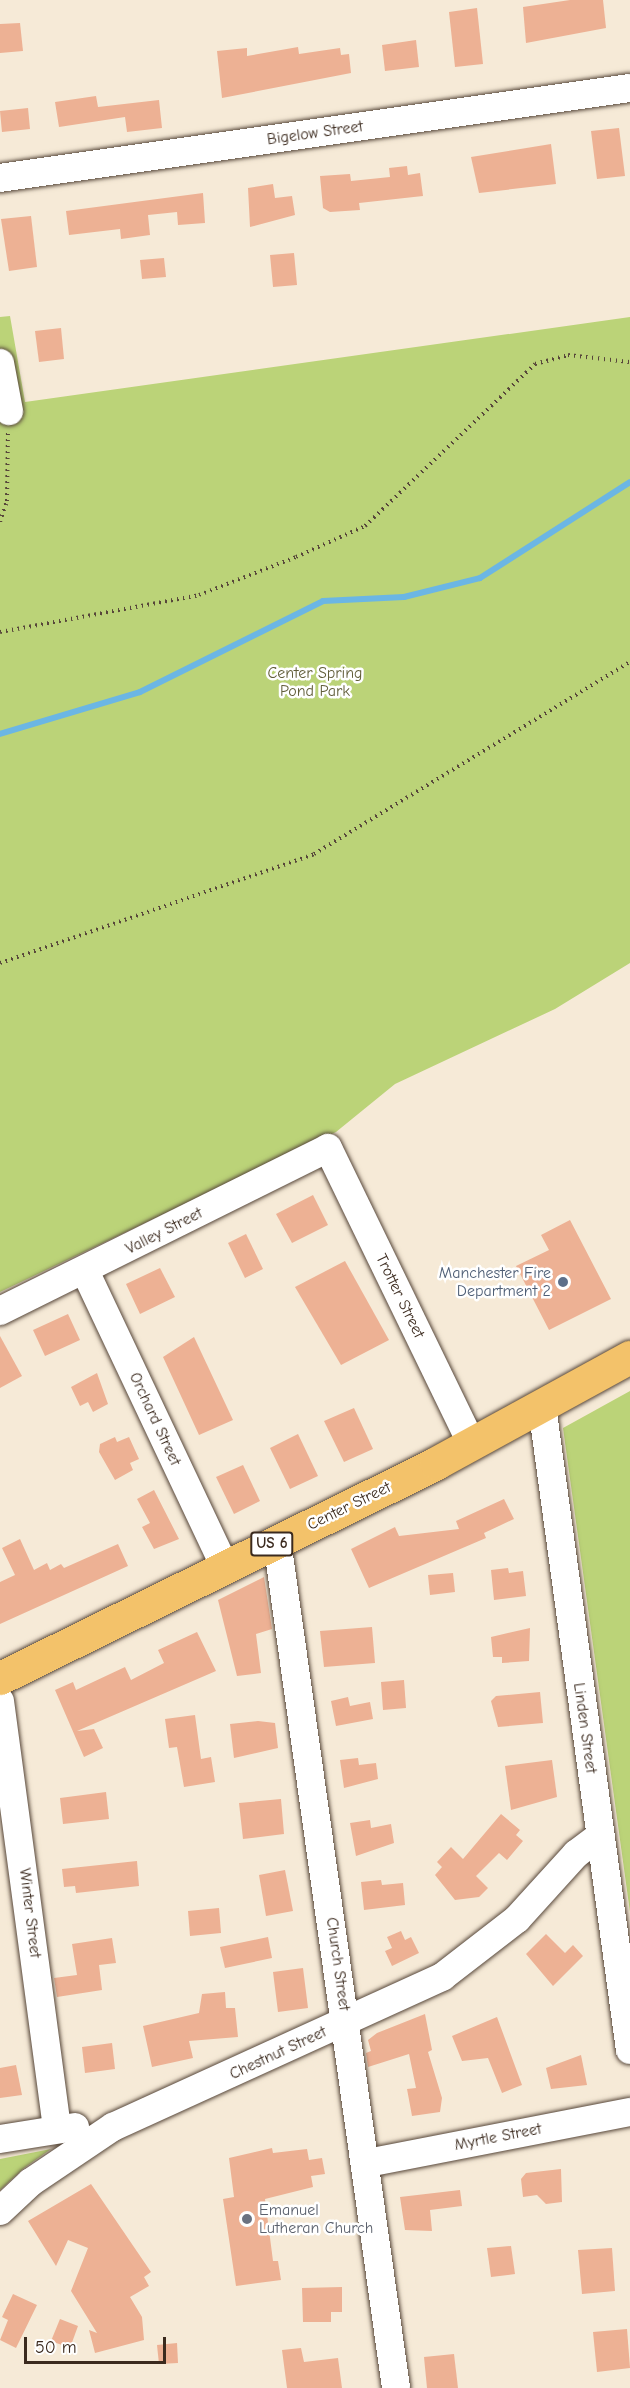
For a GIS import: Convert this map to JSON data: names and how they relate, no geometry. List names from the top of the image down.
{
  "streets": {
    "main road": ["Center Street", "US 6"],
    "street": [
      "Bigelow Street",
      "Valley Street",
      "Trotter Street",
      "Orchard Street",
      "Linden Street",
      "Winter Street",
      "Church Street",
      "Chestnut Street",
      "Myrtle Street"
    ]
  },
  "crossings": [
    ["Valley Street", "Trotter Street"],
    ["Valley Street", "Orchard Street"],
    ["Trotter Street", "Center Street"],
    ["Orchard Street", "Center Street"],
    ["Center Street", "Linden Street"],
    ["Center Street", "Church Street"],
    ["Linden Street", "Chestnut Street"],
    ["Church Street", "Chestnut Street"],
    ["Church Street", "Myrtle Street"]
  ],
  "parks": ["Center Spring Pond Park"],
  "places": ["Manchester Fire Department 2", "Emanuel Lutheran Church"],
  "scale_bar": "50 m"
}
